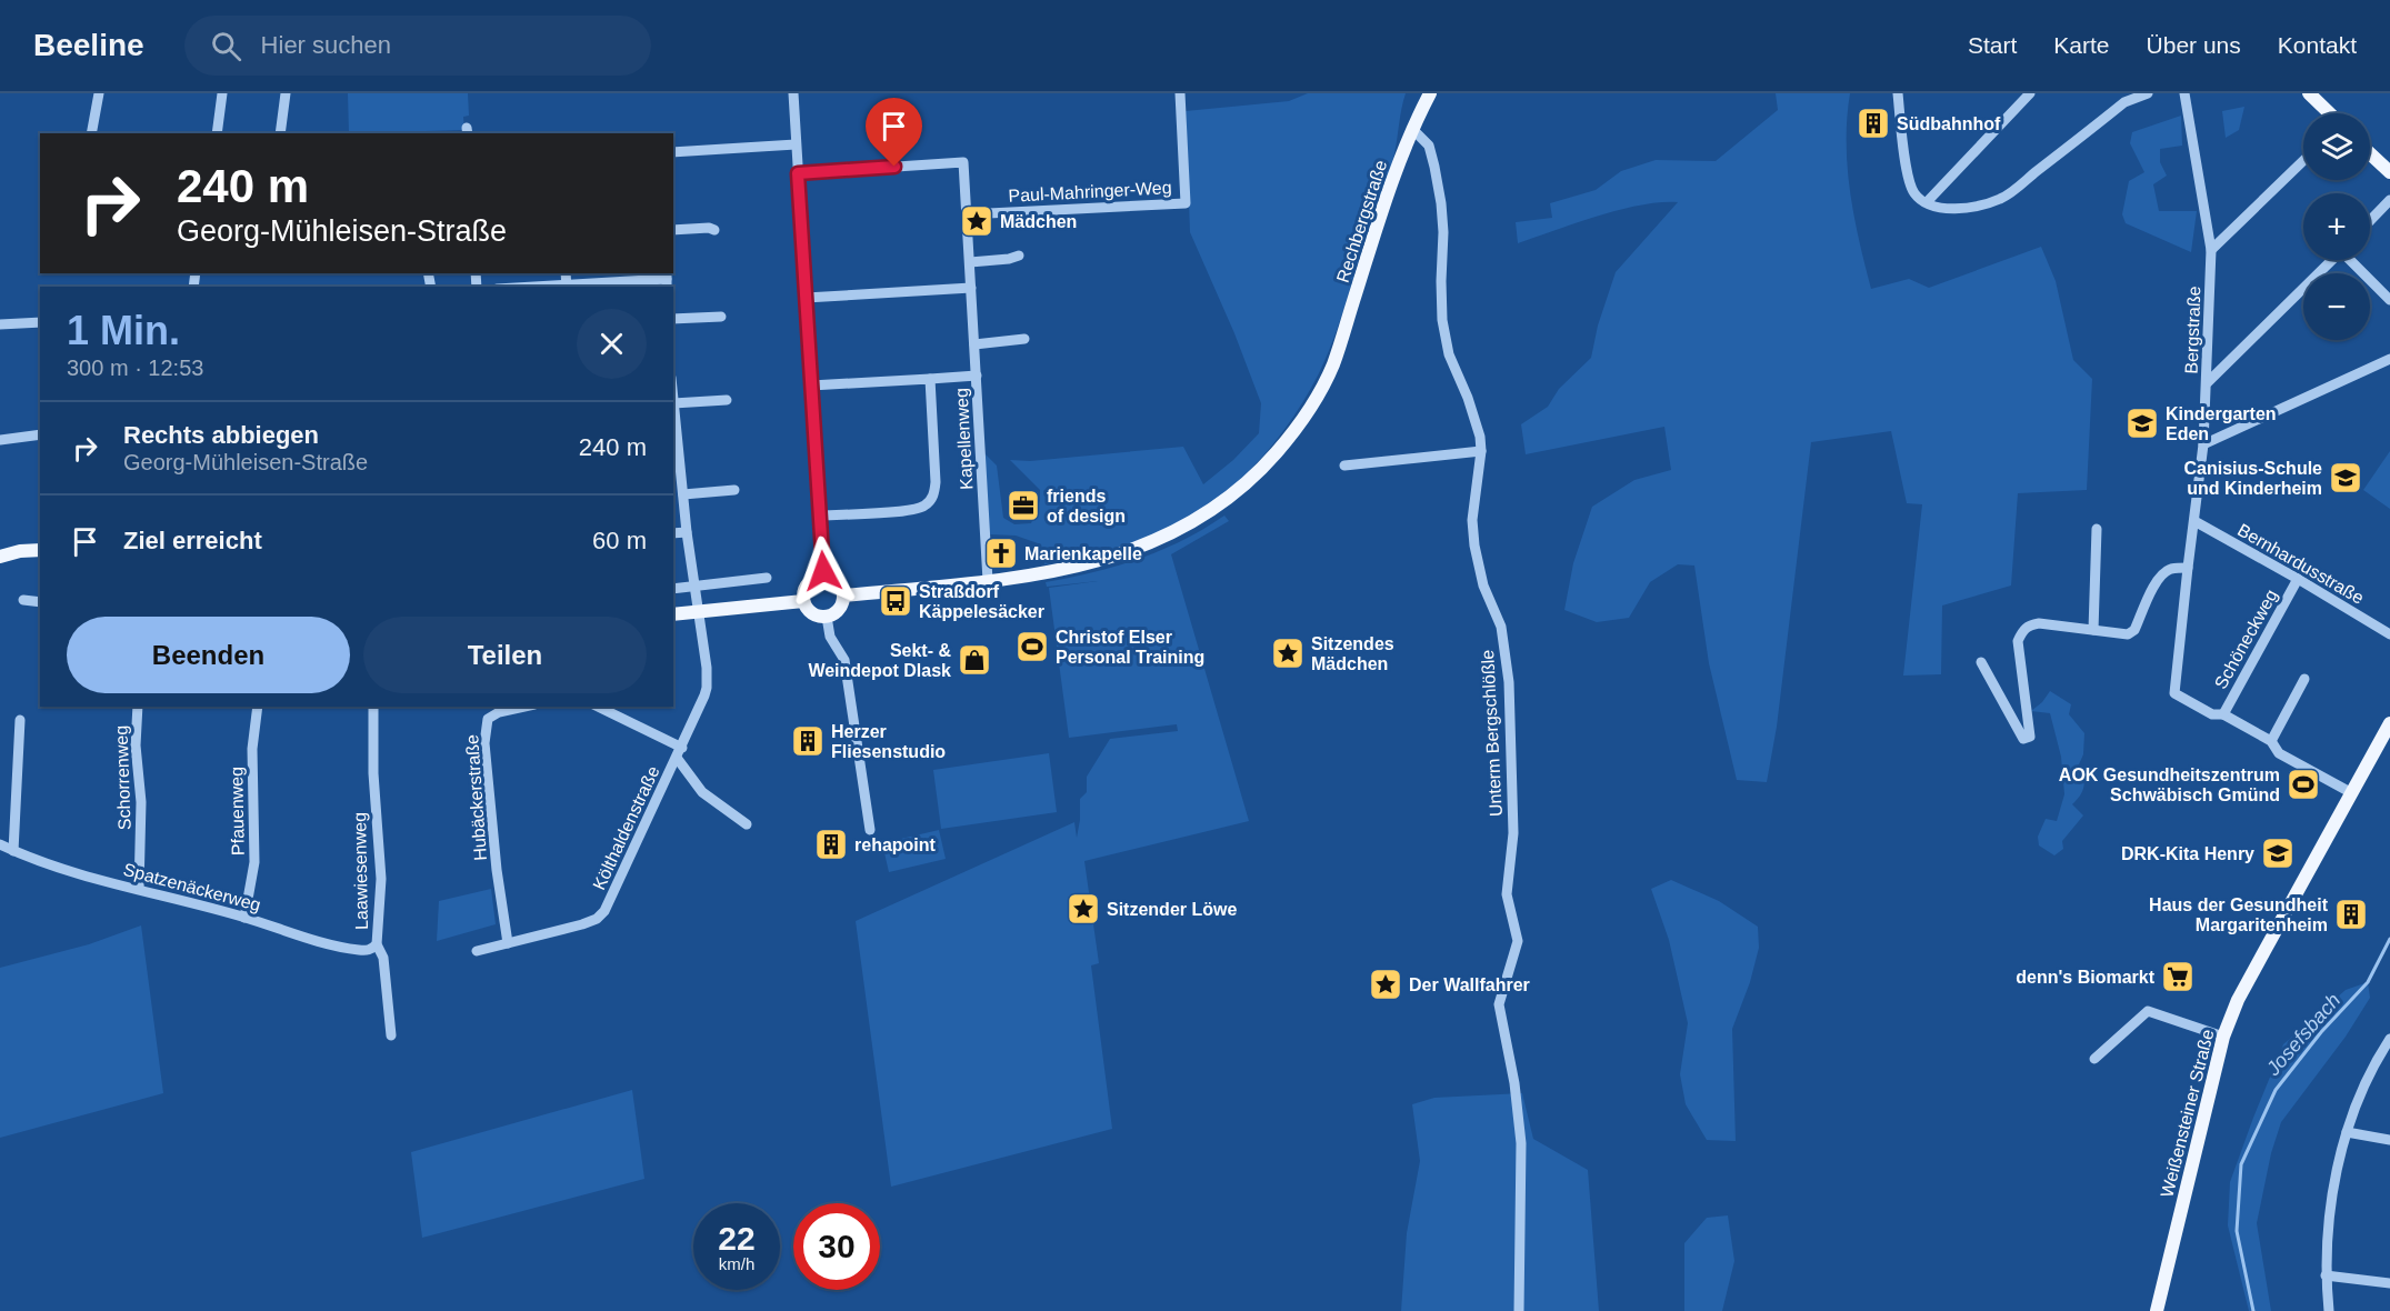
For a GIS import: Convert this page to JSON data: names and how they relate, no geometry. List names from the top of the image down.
{
  "streets": {
    "main road": ["Rechbergstraße", "Weißensteiner Straße"],
    "street": [
      "Paul-Mahringer-Weg",
      "Bergstraße",
      "Kapellenweg",
      "Bernhardusstraße",
      "Schöneckweg",
      "Unterm Bergschlößle",
      "Schorrenweg",
      "Hubäckerstraße",
      "Pfauenweg",
      "Költhaldenstraße",
      "Laawiesenweg",
      "Spatzenäckerweg"
    ]
  },
  "crossings": [
    ["Paul-Mahringer-Weg", "Kapellenweg"],
    ["Rechbergstraße", "Kapellenweg"],
    ["Rechbergstraße", "Unterm Bergschlößle"],
    ["Bergstraße", "Bernhardusstraße"],
    ["Bergstraße", "Schöneckweg"],
    ["Bernhardusstraße", "Schöneckweg"],
    ["Schorrenweg", "Spatzenäckerweg"],
    ["Hubäckerstraße", "Költhaldenstraße"],
    ["Pfauenweg", "Spatzenäckerweg"],
    ["Laawiesenweg", "Spatzenäckerweg"]
  ],
  "water": ["Josefsbach"],
  "places": {
    "building": [
      "Südbahnhof",
      "Herzer Fliesenstudio",
      "rehapoint",
      "Haus der Gesundheit Margaritenheim"
    ],
    "place": [
      "Mädchen",
      "Sitzendes Mädchen",
      "Sitzender Löwe",
      "Der Wallfahrer"
    ],
    "school or university": ["Kindergarten Eden", "Canisius-Schule und Kinderheim", "DRK-Kita Henry"],
    "office": ["friends of design"],
    "church": ["Marienkapelle"],
    "bus stop": ["Straßdorf Käppelesäcker"],
    "sports": ["Christof Elser Personal Training", "AOK Gesundheitszentrum Schwäbisch Gmünd"],
    "shop": ["Sekt- & Weindepot Dlask"],
    "supermarket": ["denn's Biomarkt"]
  },
  "page": {
    "header": "Beeline",
    "search": "Hier suchen",
    "nav": [
      "Start",
      "Karte",
      "Über uns",
      "Kontakt"
    ],
    "map_buttons": ["+", "−"],
    "turn": ["240 m", "Georg-Mühleisen-Straße"],
    "heading": ["1 Min.", "300 m · 12:53"],
    "list": [
      {
        "name": "Rechts abbiegen",
        "note": "Georg-Mühleisen-Straße",
        "value": "240 m"
      },
      {
        "name": "Ziel erreicht",
        "value": "60 m"
      }
    ],
    "buttons": ["Beenden", "Teilen"],
    "speed": "22 km/h",
    "limit": "30"
  }
}
